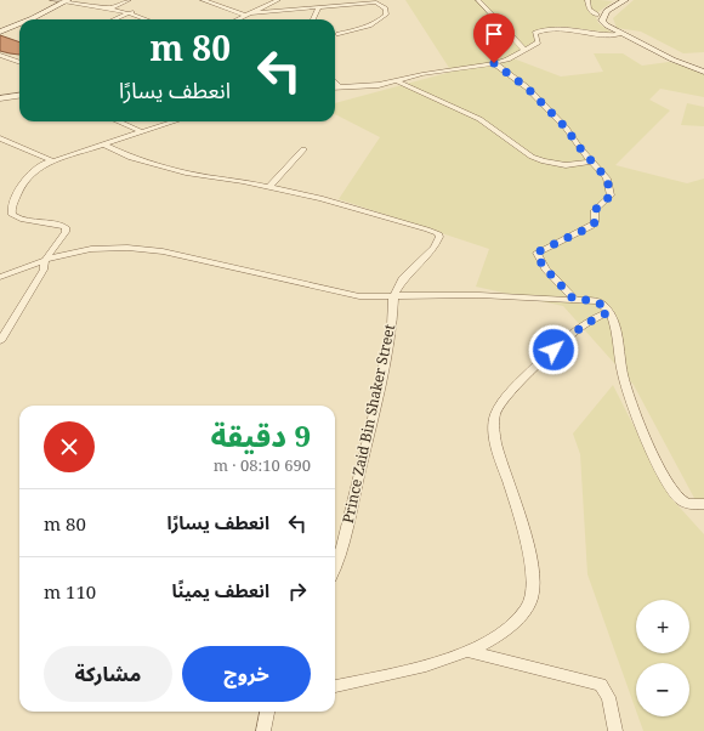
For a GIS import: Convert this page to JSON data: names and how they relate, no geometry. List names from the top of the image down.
{
  "streets": {
    "street": ["Prince Zaid Bin Shaker Street"]
  },
  "page": {
    "turn": ["80 m", "انعطف يسارًا"],
    "heading": ["9 دقيقة", "690 m · 08:10"],
    "list": [
      {
        "name": "انعطف يسارًا",
        "value": "80 m"
      },
      {
        "name": "انعطف يمينًا",
        "value": "110 m"
      }
    ],
    "map_buttons": ["+", "−"],
    "buttons": ["خروج", "مشاركة"]
  }
}
